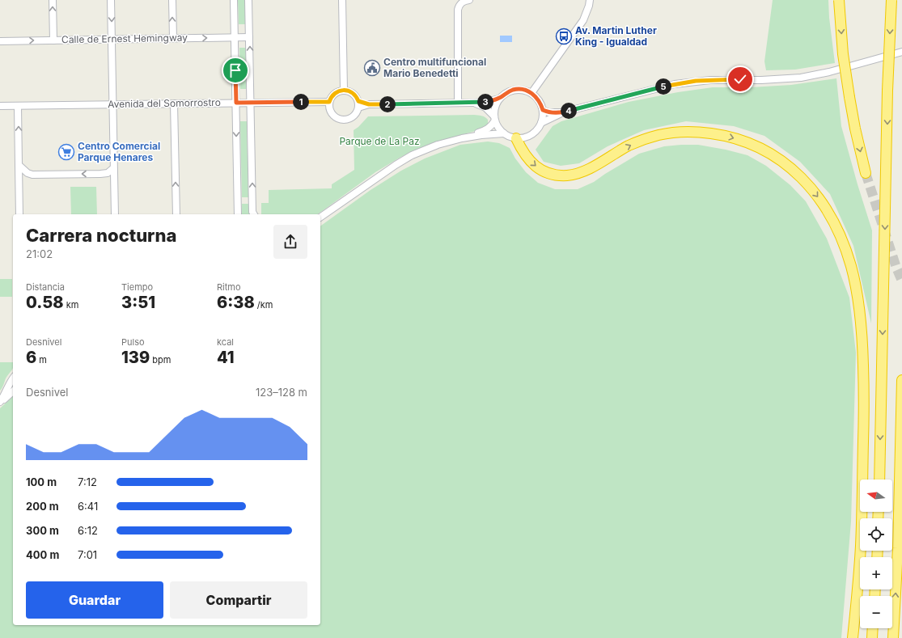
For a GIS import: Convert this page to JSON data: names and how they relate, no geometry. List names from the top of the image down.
{
  "streets": {
    "street": ["Calle de Ernest Hemingway", "Avenida del Somorrostro"]
  },
  "one_way": ["Calle de Ernest Hemingway"],
  "parks": ["Parque de La Paz"],
  "places": {
    "bus stop": ["Av. Martin Luther King - Igualdad"],
    "public building": ["Centro multifuncional Mario Benedetti"],
    "supermarket": ["Centro Comercial Parque Henares"]
  },
  "north": "left",
  "page": {
    "pins": [
      "5",
      "1",
      "3",
      "2",
      "4"
    ],
    "heading": ["Carrera nocturna", "21:02"],
    "stats": [
      ["Distancia", "0.58 km"],
      ["Tiempo", "3:51"],
      ["Ritmo", "6:38 /km"],
      ["Desnivel", "6 m"],
      ["Pulso", "139 bpm"],
      ["kcal", "41"]
    ],
    "chart": ["Desnivel", "123–128 m"],
    "list": [
      {
        "name": "100 m",
        "note": "7:12"
      },
      {
        "name": "200 m",
        "note": "6:41"
      },
      {
        "name": "300 m",
        "note": "6:12"
      },
      {
        "name": "400 m",
        "note": "7:01"
      }
    ],
    "map_buttons": ["+", "−"],
    "buttons": ["Guardar", "Compartir"]
  }
}
